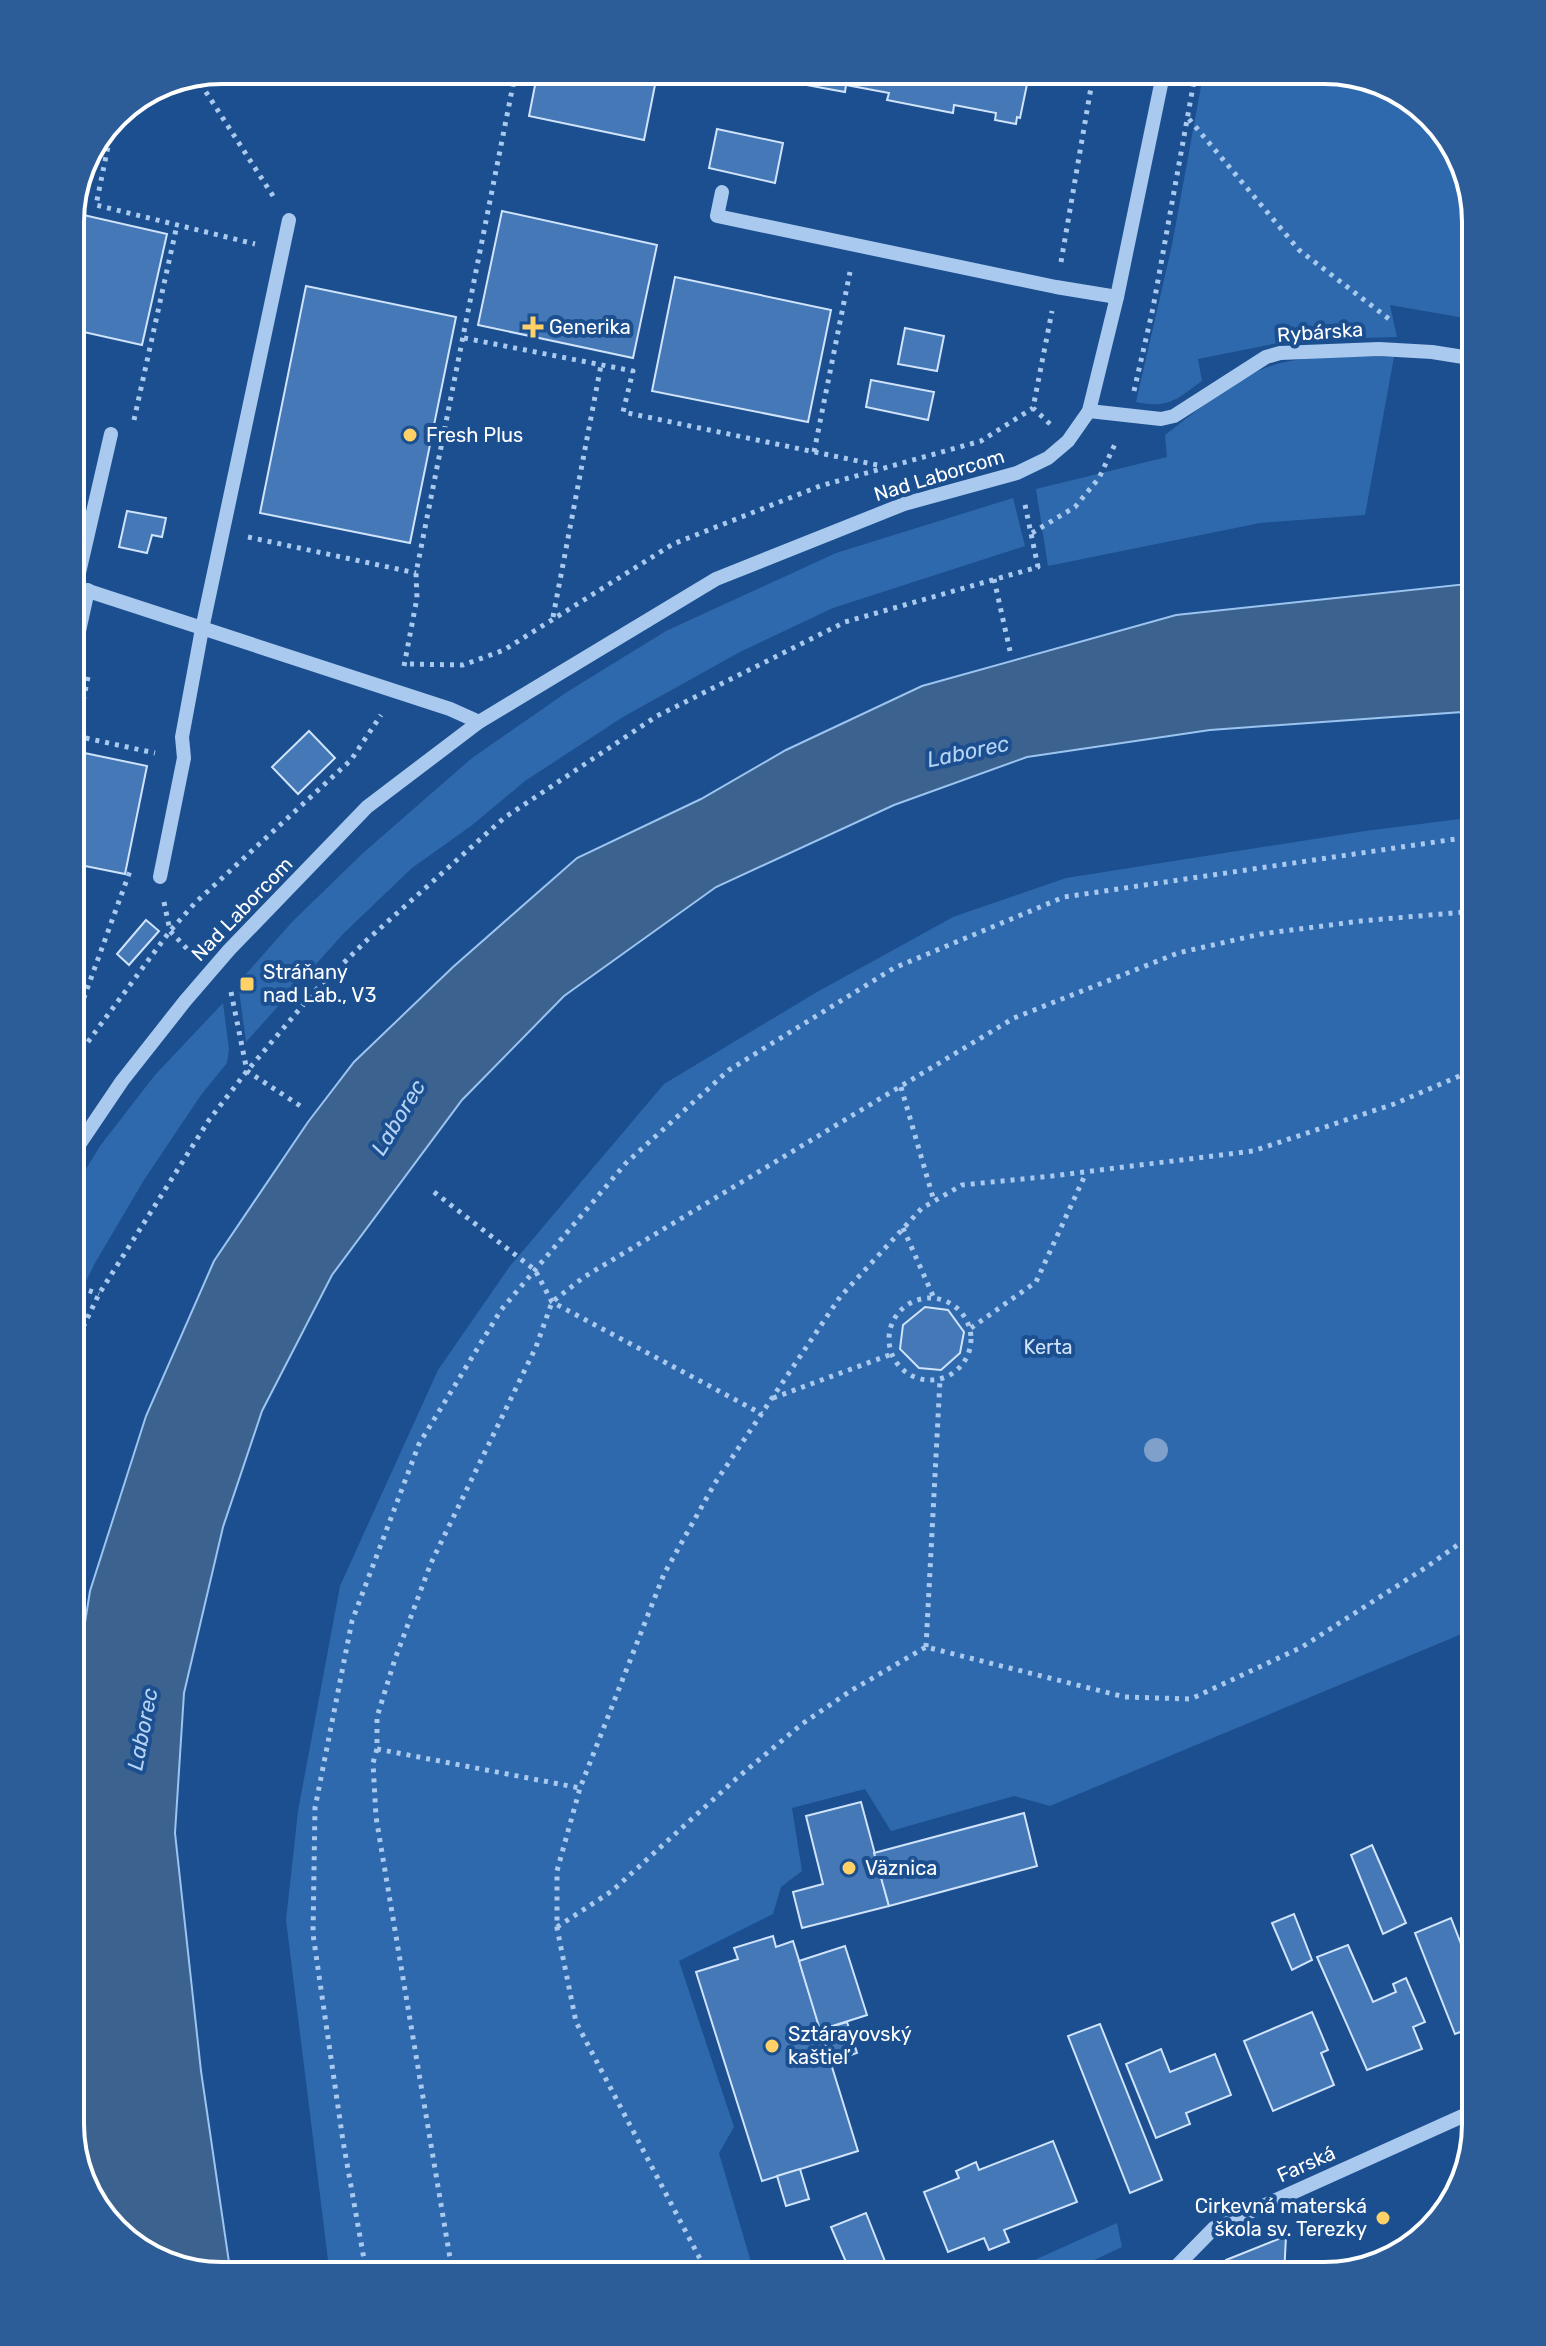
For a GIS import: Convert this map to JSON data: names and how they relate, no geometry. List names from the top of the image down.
{
  "streets": {
    "street": ["Rybárska", "Nad Laborcom", "Farská"]
  },
  "crossings": [
    ["Rybárska", "Nad Laborcom"]
  ],
  "water": ["Laborec"],
  "parks": ["Kerta"],
  "places": {
    "health": ["Generika"],
    "other": [
      "Fresh Plus",
      "Väznica",
      "Sztárayovský kaštieľ",
      "Cirkevná materská škola sv. Terezky"
    ],
    "transit": ["Stráňany nad Lab., V3"]
  }
}
